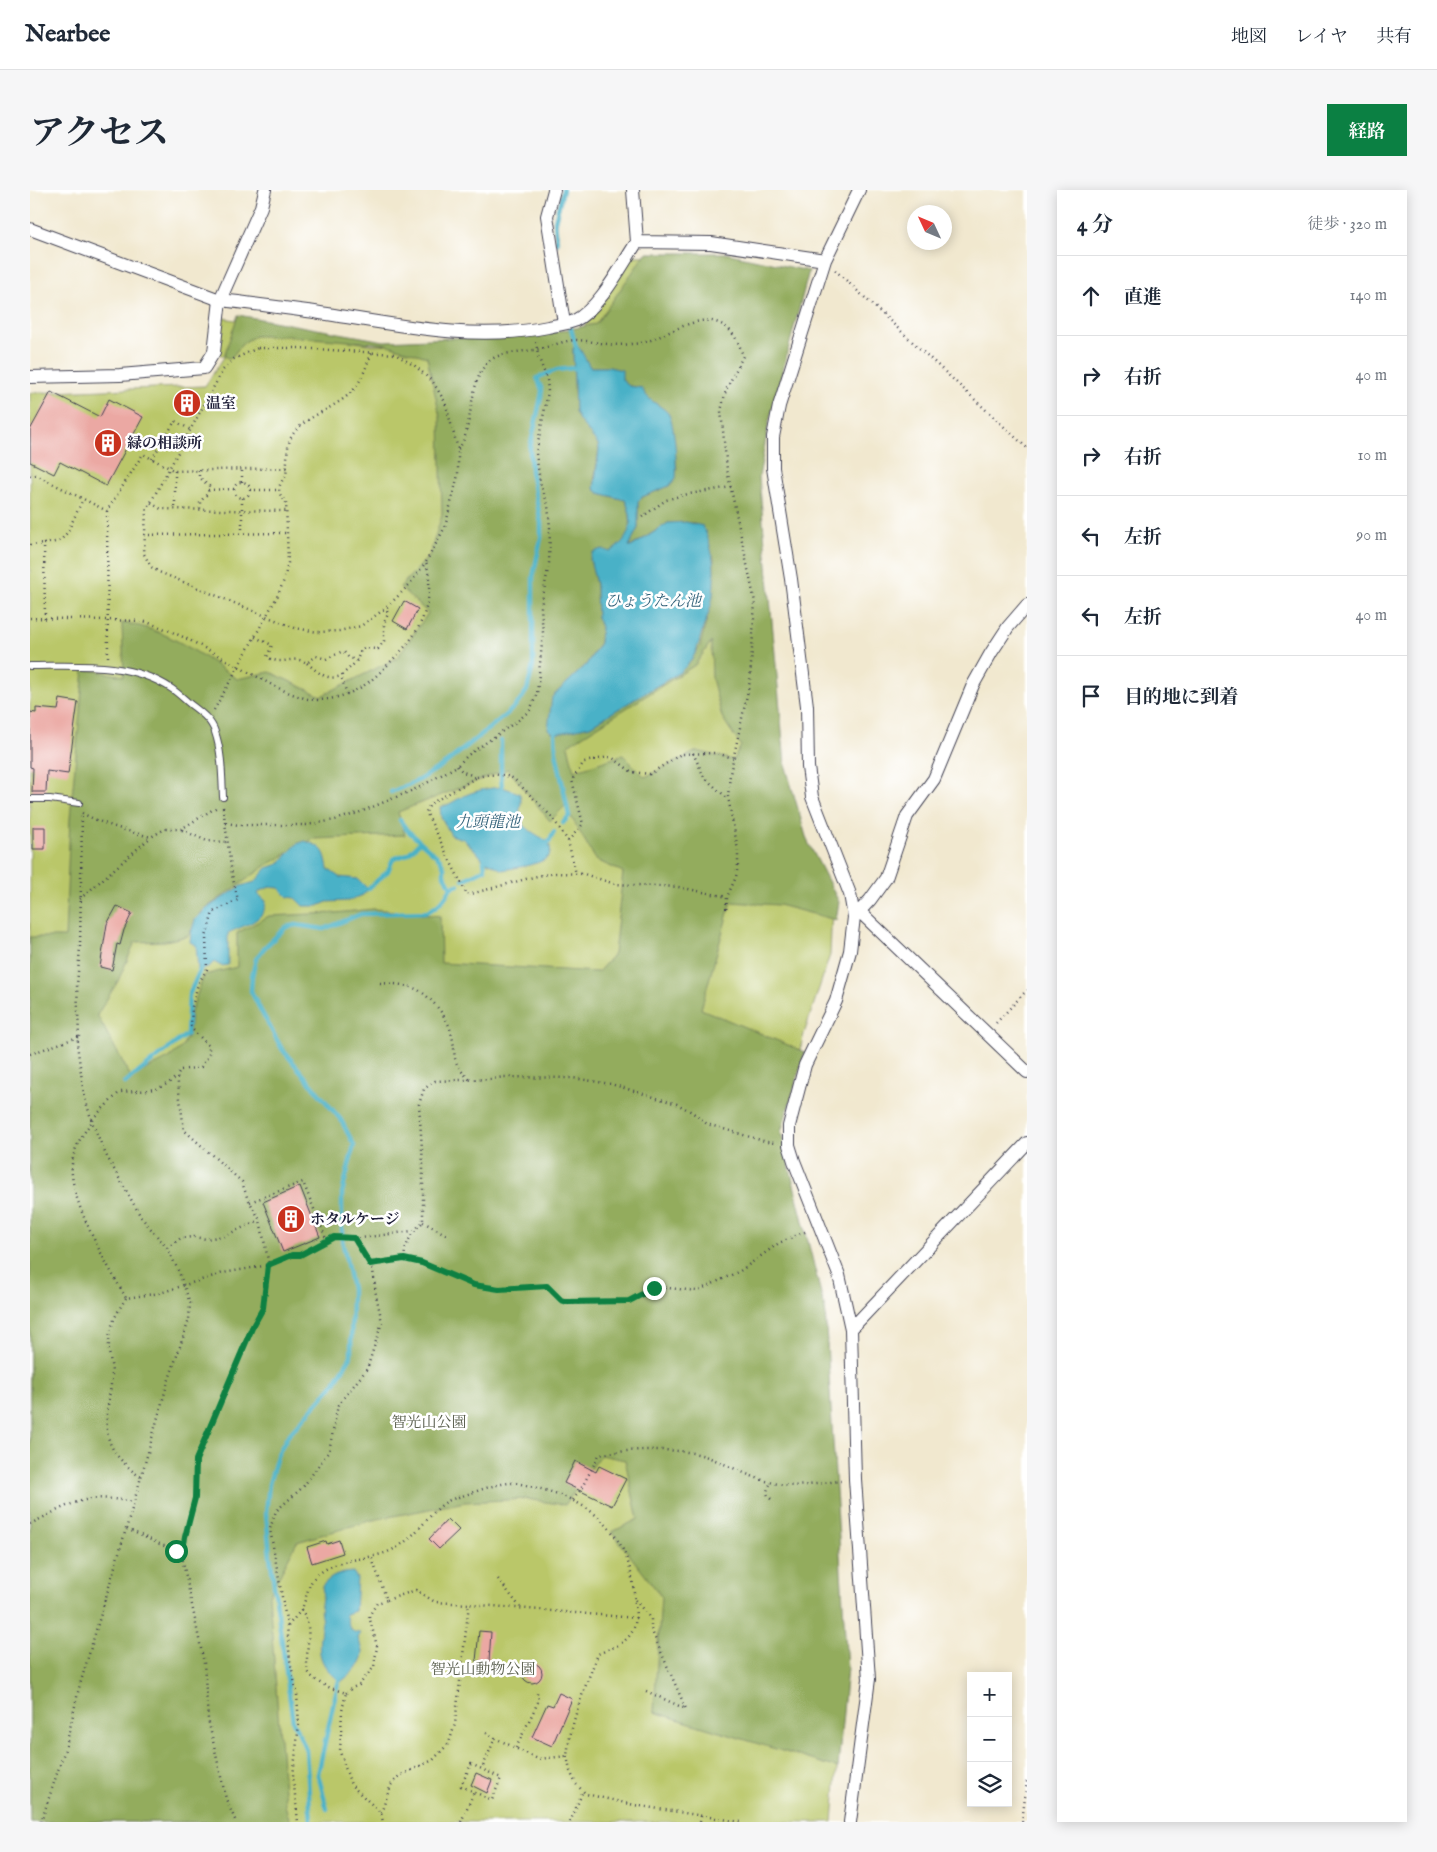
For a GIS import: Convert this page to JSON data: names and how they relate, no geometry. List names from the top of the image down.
{
  "water": ["ひょうたん池", "九頭龍池"],
  "parks": ["智光山公園", "智光山動物公園"],
  "places": {
    "building": ["温室", "緑の相談所", "ホタルケージ"]
  },
  "north": "top left",
  "page": {
    "header": "Nearbee",
    "nav": ["地図", "レイヤ", "共有"],
    "title": "アクセス",
    "buttons": "経路",
    "heading": ["4 分", "徒歩 · 320 m"],
    "list": [
      ["直進", "140 m"],
      ["右折", "40 m"],
      ["右折", "10 m"],
      ["左折", "90 m"],
      ["左折", "40 m"],
      "目的地に到着"
    ],
    "map_buttons": ["+", "−"]
  }
}
